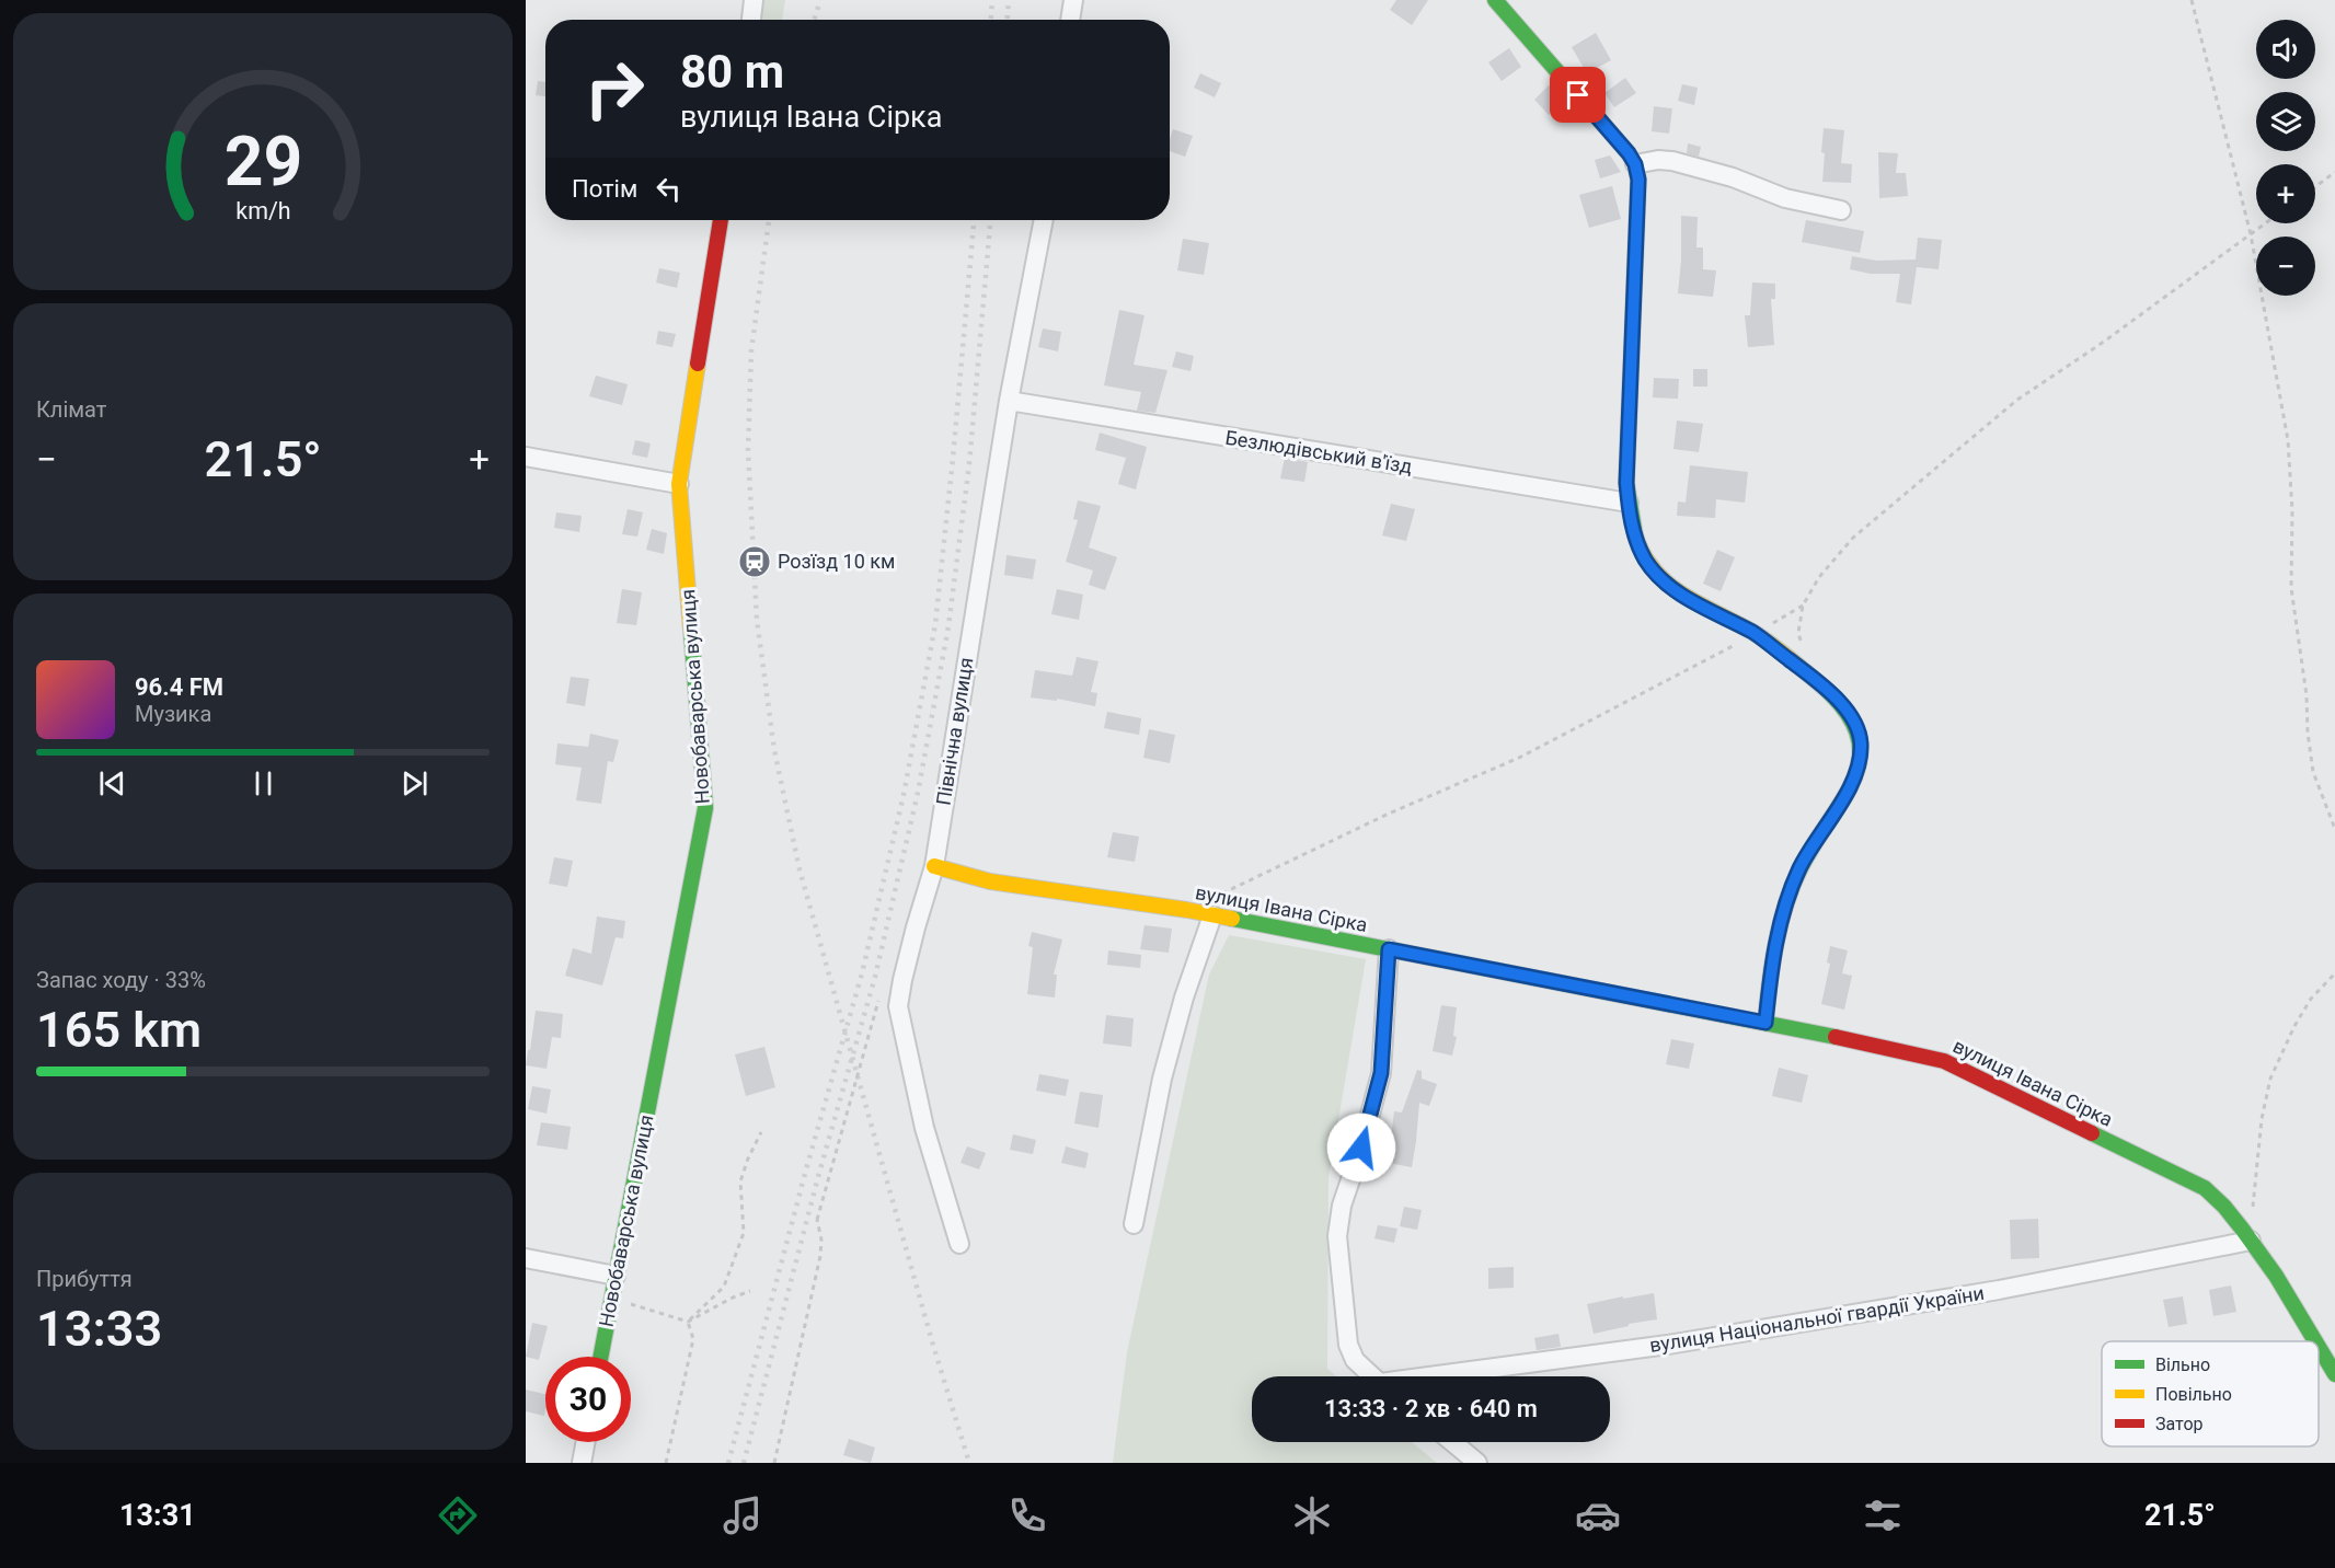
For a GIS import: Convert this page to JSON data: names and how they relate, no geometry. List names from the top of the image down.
{
  "streets": {
    "street": [
      "Безлюдівський в'їзд",
      "Новобаварська вулиця",
      "Північна вулиця",
      "вулиця Івана Сірка",
      "вулиця Національної гвардії України"
    ]
  },
  "crossings": [
    ["Безлюдівський в'їзд", "Північна вулиця"],
    ["Північна вулиця", "вулиця Івана Сірка"],
    ["вулиця Івана Сірка", "вулиця Національної гвардії України"]
  ],
  "places": {
    "station": ["Розїзд 10 км"]
  },
  "legend": ["Вільно", "Повільно", "Затор"],
  "page": {
    "map_buttons": ["+", "−"],
    "turn": ["80 m", "вулиця Івана Сірка"],
    "then": "Потім",
    "tile": [
      "Клімат",
      ["Запас ходу · 33%", "165 km"],
      ["Прибуття", "13:33"]
    ],
    "heat": ["−", "21.5°", "+"],
    "song": ["96.4 FM", "Музика"],
    "limit": "30",
    "trip": "13:33 · 2 хв · 640 m",
    "tabs": ["13:31", "21.5°"],
    "gauge": ["29", "km/h"]
  }
}
